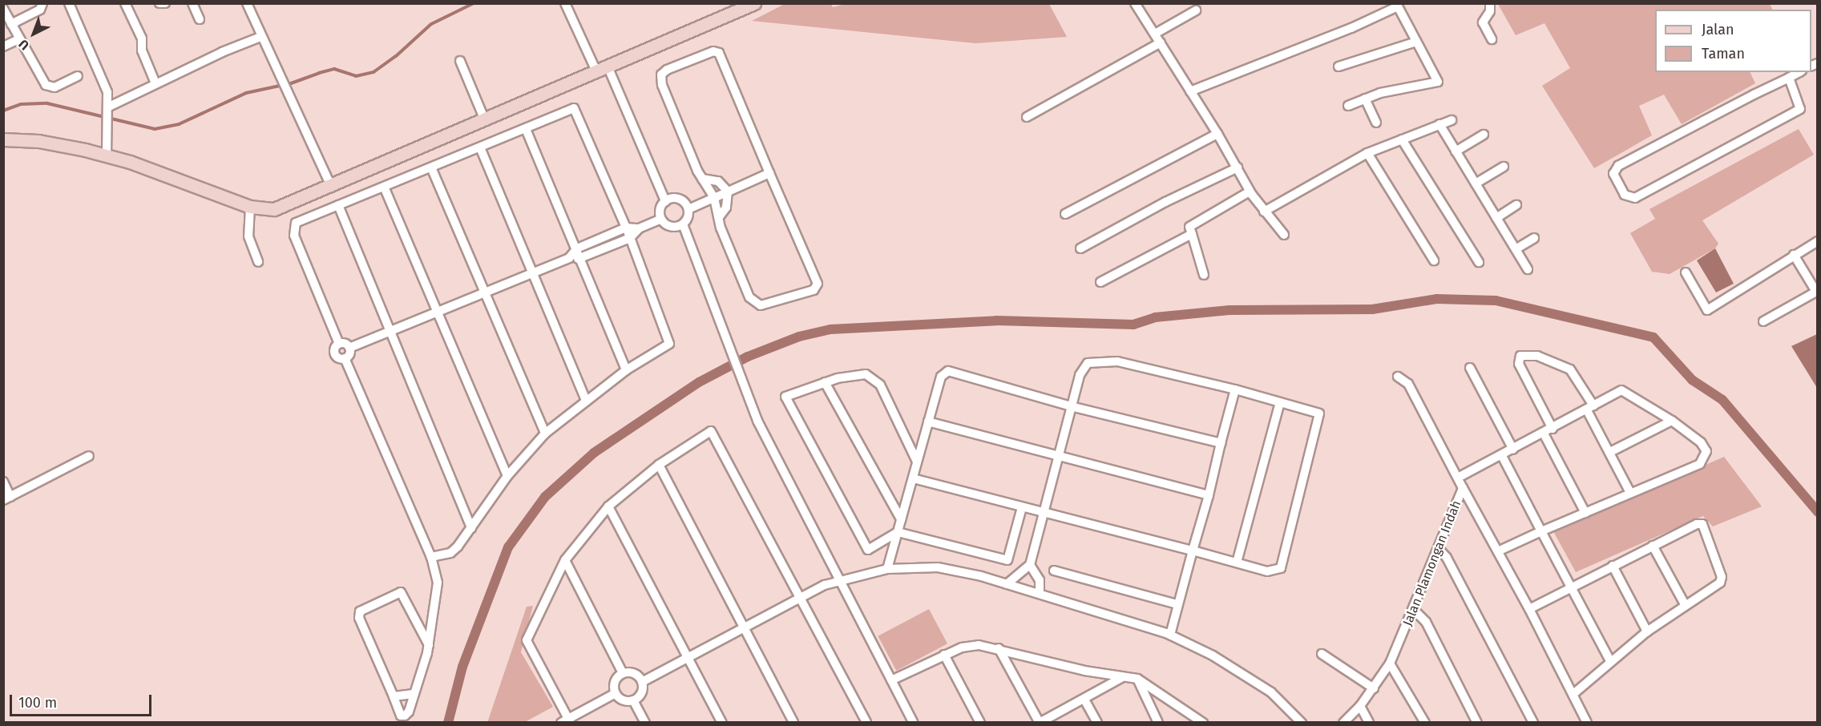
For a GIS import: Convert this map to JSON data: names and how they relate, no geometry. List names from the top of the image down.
{
  "streets": {
    "street": ["Jalan Plamongan Indah"]
  },
  "legend": ["Jalan", "Taman"],
  "scale_bar": "100 m",
  "north": "bottom left"
}
